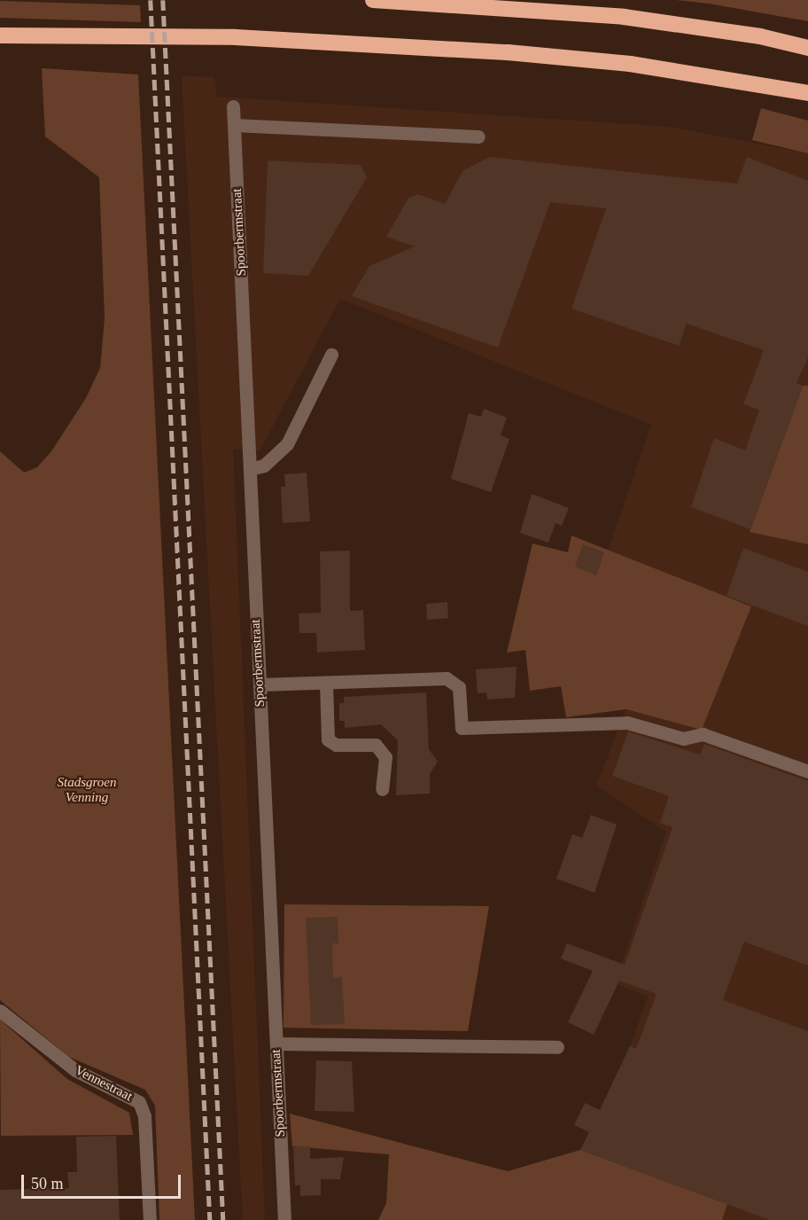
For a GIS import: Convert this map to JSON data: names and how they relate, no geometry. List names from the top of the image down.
{
  "streets": {
    "street": ["Spoorbermstraat", "Vennestraat"]
  },
  "parks": ["Stadsgroen Venning"],
  "scale_bar": "50 m"
}
